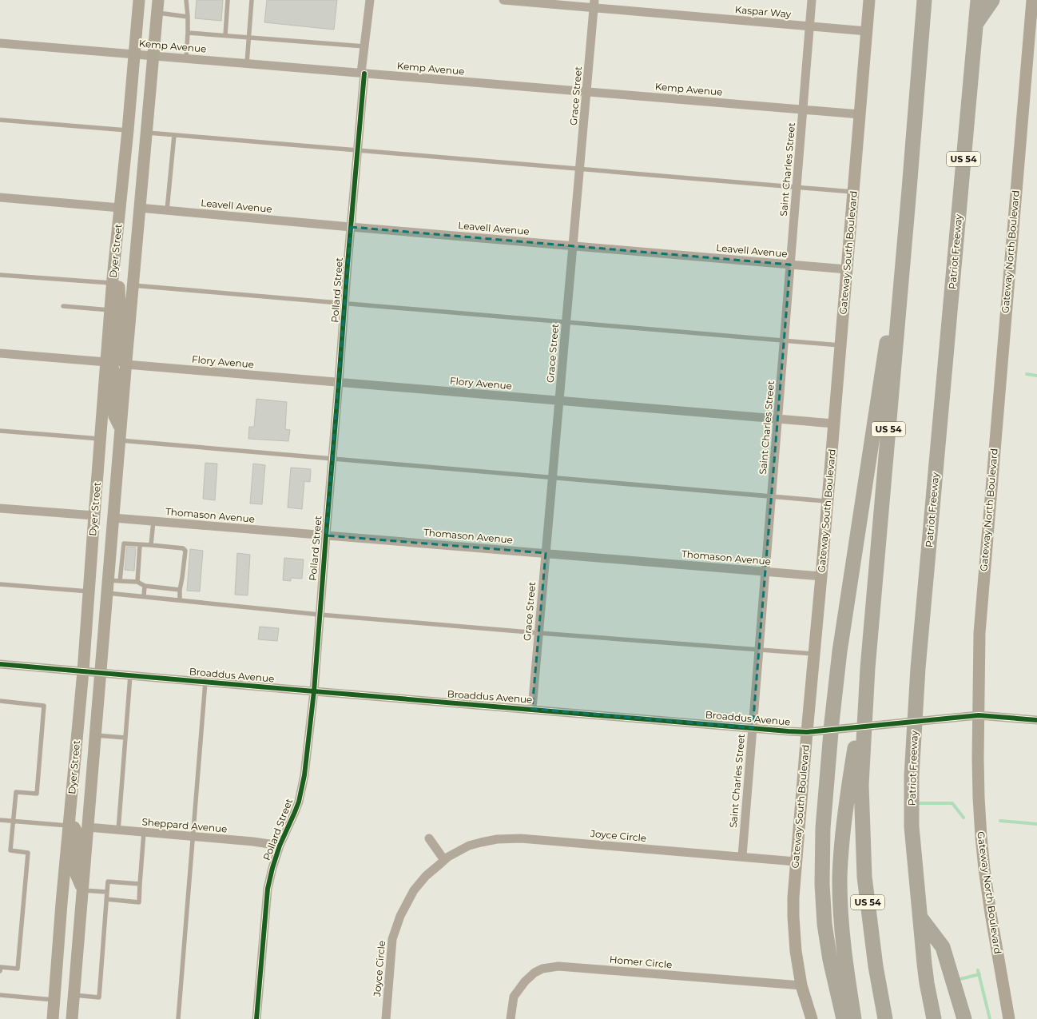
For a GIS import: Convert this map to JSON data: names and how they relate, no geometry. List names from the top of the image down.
{
  "streets": {
    "highway": ["US 54", "Patriot Freeway"],
    "main road": ["Dyer Street", "Gateway North Boulevard", "Gateway South Boulevard"],
    "street": [
      "Kaspar Way",
      "Kemp Avenue",
      "Grace Street",
      "Saint Charles Street",
      "Leavell Avenue",
      "Pollard Street",
      "Flory Avenue",
      "Thomason Avenue",
      "Broaddus Avenue",
      "Sheppard Avenue",
      "Joyce Circle",
      "Homer Circle"
    ]
  },
  "crossings": [
    ["Kaspar Way", "Grace Street"],
    ["Kaspar Way", "Saint Charles Street"],
    ["Kaspar Way", "Gateway South Boulevard"],
    ["Kemp Avenue", "Grace Street"],
    ["Kemp Avenue", "Saint Charles Street"],
    ["Kemp Avenue", "Dyer Street"],
    ["Kemp Avenue", "Gateway South Boulevard"],
    ["Kemp Avenue", "Pollard Street"],
    ["Grace Street", "Leavell Avenue"],
    ["Grace Street", "Flory Avenue"],
    ["Grace Street", "Thomason Avenue"],
    ["Grace Street", "Broaddus Avenue"],
    ["Saint Charles Street", "Leavell Avenue"],
    ["Saint Charles Street", "Flory Avenue"],
    ["Saint Charles Street", "Thomason Avenue"],
    ["Saint Charles Street", "Broaddus Avenue"],
    ["Saint Charles Street", "Joyce Circle"],
    ["Leavell Avenue", "Dyer Street"],
    ["Leavell Avenue", "Gateway South Boulevard"],
    ["Leavell Avenue", "Pollard Street"],
    ["Dyer Street", "Flory Avenue"],
    ["Dyer Street", "Thomason Avenue"],
    ["Dyer Street", "Broaddus Avenue"],
    ["Dyer Street", "Sheppard Avenue"],
    ["Gateway North Boulevard", "Broaddus Avenue"],
    ["Gateway South Boulevard", "Flory Avenue"],
    ["Gateway South Boulevard", "Thomason Avenue"],
    ["Gateway South Boulevard", "Broaddus Avenue"],
    ["Gateway South Boulevard", "Joyce Circle"],
    ["Gateway South Boulevard", "Homer Circle"],
    ["Pollard Street", "Flory Avenue"],
    ["Pollard Street", "Thomason Avenue"],
    ["Pollard Street", "Broaddus Avenue"],
    ["Pollard Street", "Sheppard Avenue"]
  ]
}
